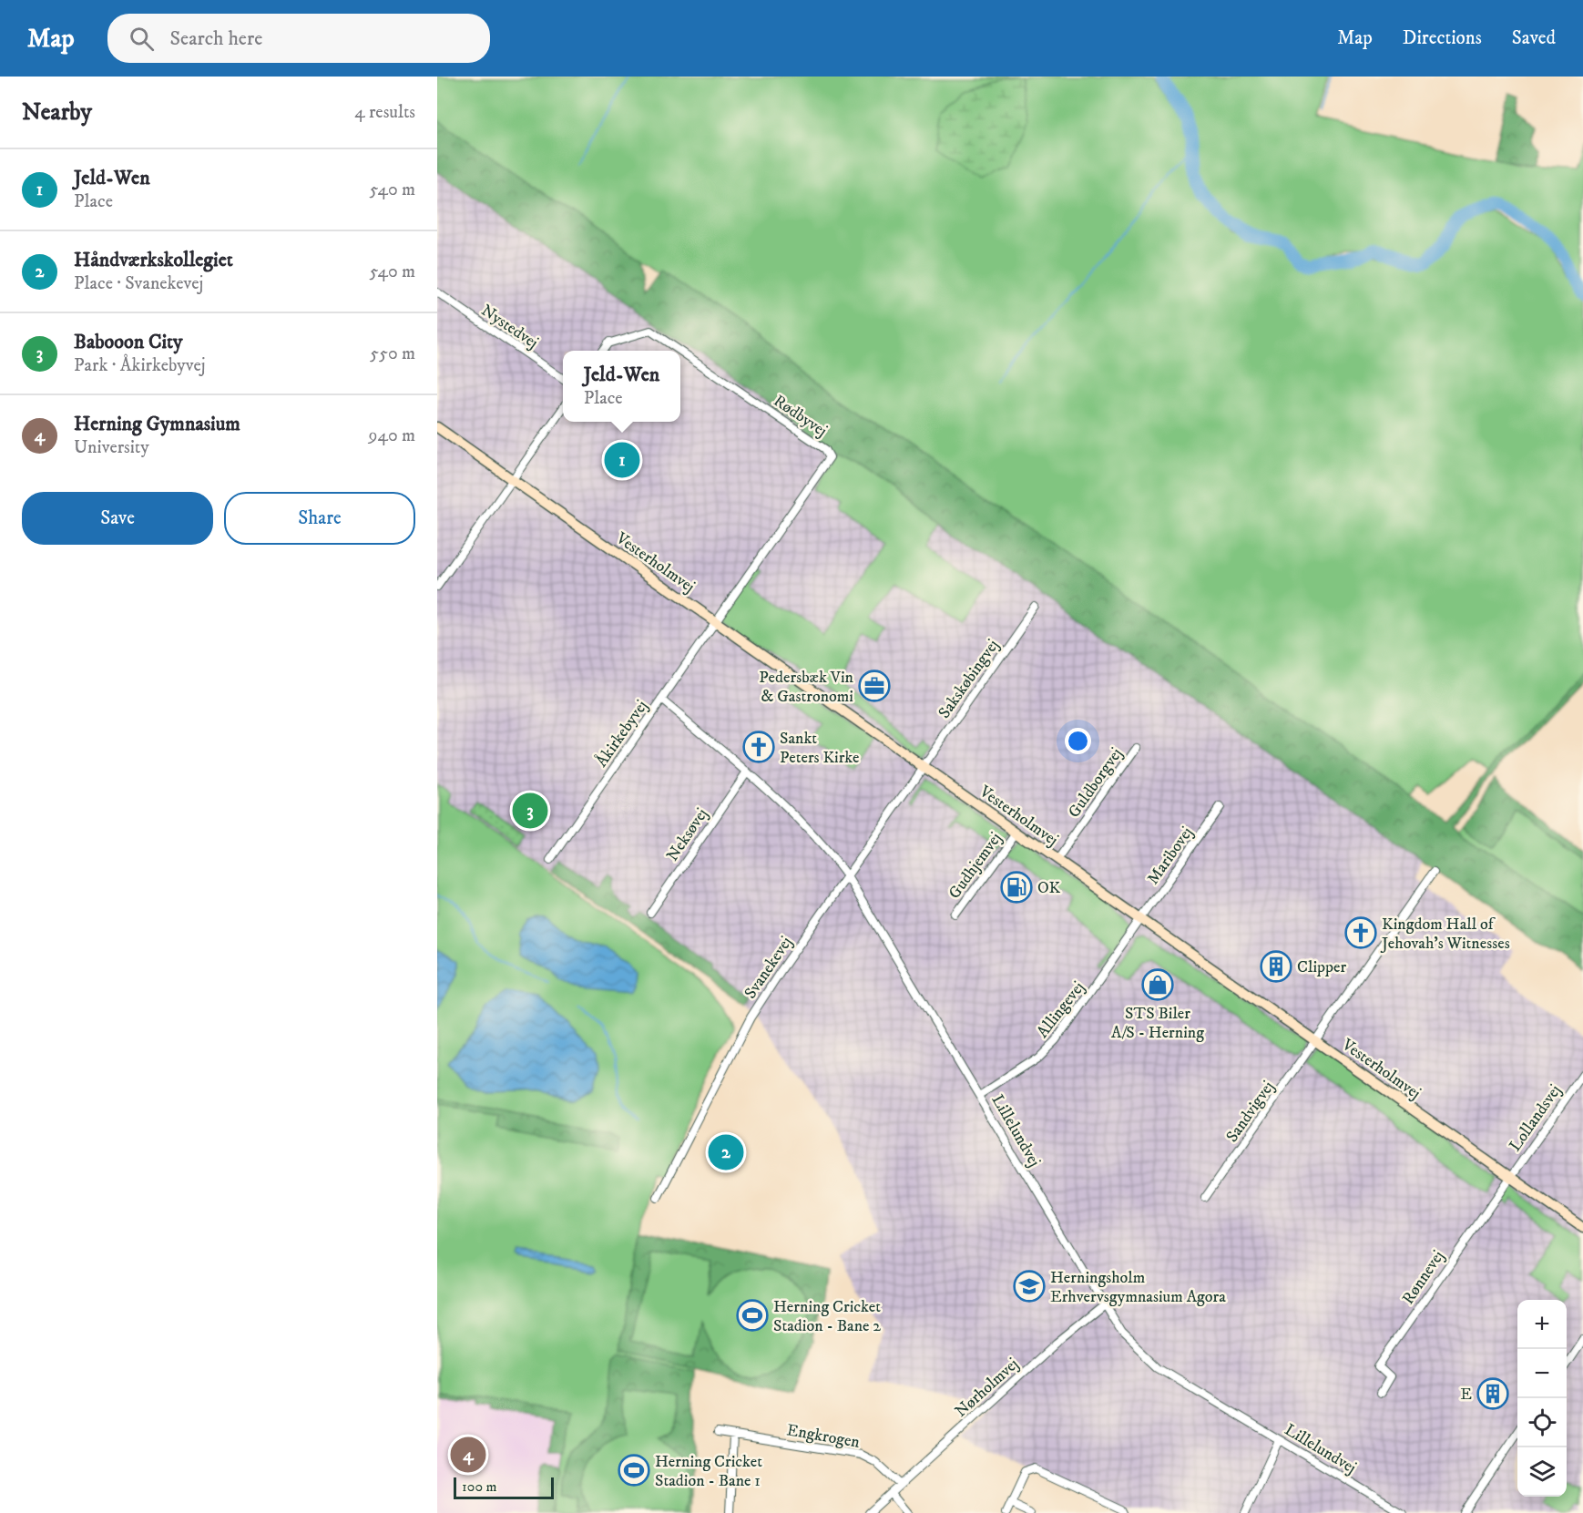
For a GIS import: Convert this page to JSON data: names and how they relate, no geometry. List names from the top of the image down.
{
  "streets": {
    "street": [
      "Nystedvej",
      "Rødbyvej",
      "Vesterholmvej",
      "Sakskøbingvej",
      "Åkirkebyvej",
      "Guldborgvej",
      "Neksøvej",
      "Maribovej",
      "Gudhjemvej",
      "Svanekevej",
      "Allingevej",
      "Sandvigvej",
      "Lollandsvej",
      "Lillelundvej",
      "Rønnevej",
      "Nørholmvej",
      "Engkrogen"
    ]
  },
  "crossings": [
    ["Rødbyvej", "Vesterholmvej"],
    ["Rødbyvej", "Åkirkebyvej"],
    ["Vesterholmvej", "Sakskøbingvej"],
    ["Vesterholmvej", "Åkirkebyvej"],
    ["Vesterholmvej", "Guldborgvej"],
    ["Vesterholmvej", "Maribovej"],
    ["Vesterholmvej", "Gudhjemvej"],
    ["Vesterholmvej", "Svanekevej"],
    ["Vesterholmvej", "Allingevej"],
    ["Vesterholmvej", "Sandvigvej"],
    ["Vesterholmvej", "Lollandsvej"],
    ["Vesterholmvej", "Rønnevej"],
    ["Sakskøbingvej", "Svanekevej"],
    ["Åkirkebyvej", "Lillelundvej"],
    ["Neksøvej", "Lillelundvej"],
    ["Maribovej", "Allingevej"],
    ["Svanekevej", "Lillelundvej"],
    ["Allingevej", "Lillelundvej"],
    ["Lollandsvej", "Rønnevej"],
    ["Lillelundvej", "Nørholmvej"],
    ["Nørholmvej", "Engkrogen"]
  ],
  "places": {
    "office": ["Pedersbæk Vin & Gastronomi"],
    "church": ["Sankt Peters Kirke", "Kingdom Hall of Jehovah's Witnesses"],
    "fuel station": ["OK"],
    "building": ["Clipper", "E"],
    "shop": ["STS Biler A/S - Herning"],
    "school or university": ["Herningsholm Erhvervsgymnasium Agora"],
    "sports": ["Herning Cricket Stadion - Bane 2", "Herning Cricket Stadion - Bane 1"]
  },
  "scale_bar": "100 m",
  "page": {
    "header": "Map",
    "search": "Search here",
    "nav": ["Map", "Directions", "Saved"],
    "heading": ["Nearby", "4 results"],
    "list": [
      {
        "mark": "1",
        "name": "Jeld-Wen",
        "note": "Place",
        "value": "540 m"
      },
      {
        "mark": "2",
        "name": "Håndværkskollegiet",
        "note": "Place · Svanekevej",
        "value": "540 m"
      },
      {
        "mark": "3",
        "name": "Babooon City",
        "note": "Park · Åkirkebyvej",
        "value": "550 m"
      },
      {
        "mark": "4",
        "name": "Herning Gymnasium",
        "note": "University",
        "value": "940 m"
      }
    ],
    "popup": ["Jeld-Wen", "Place"],
    "pins": [
      "1",
      "3",
      "2",
      "4"
    ],
    "buttons": ["Save", "Share"],
    "map_buttons": ["+", "−"],
    "scale": "100 m"
  }
}
